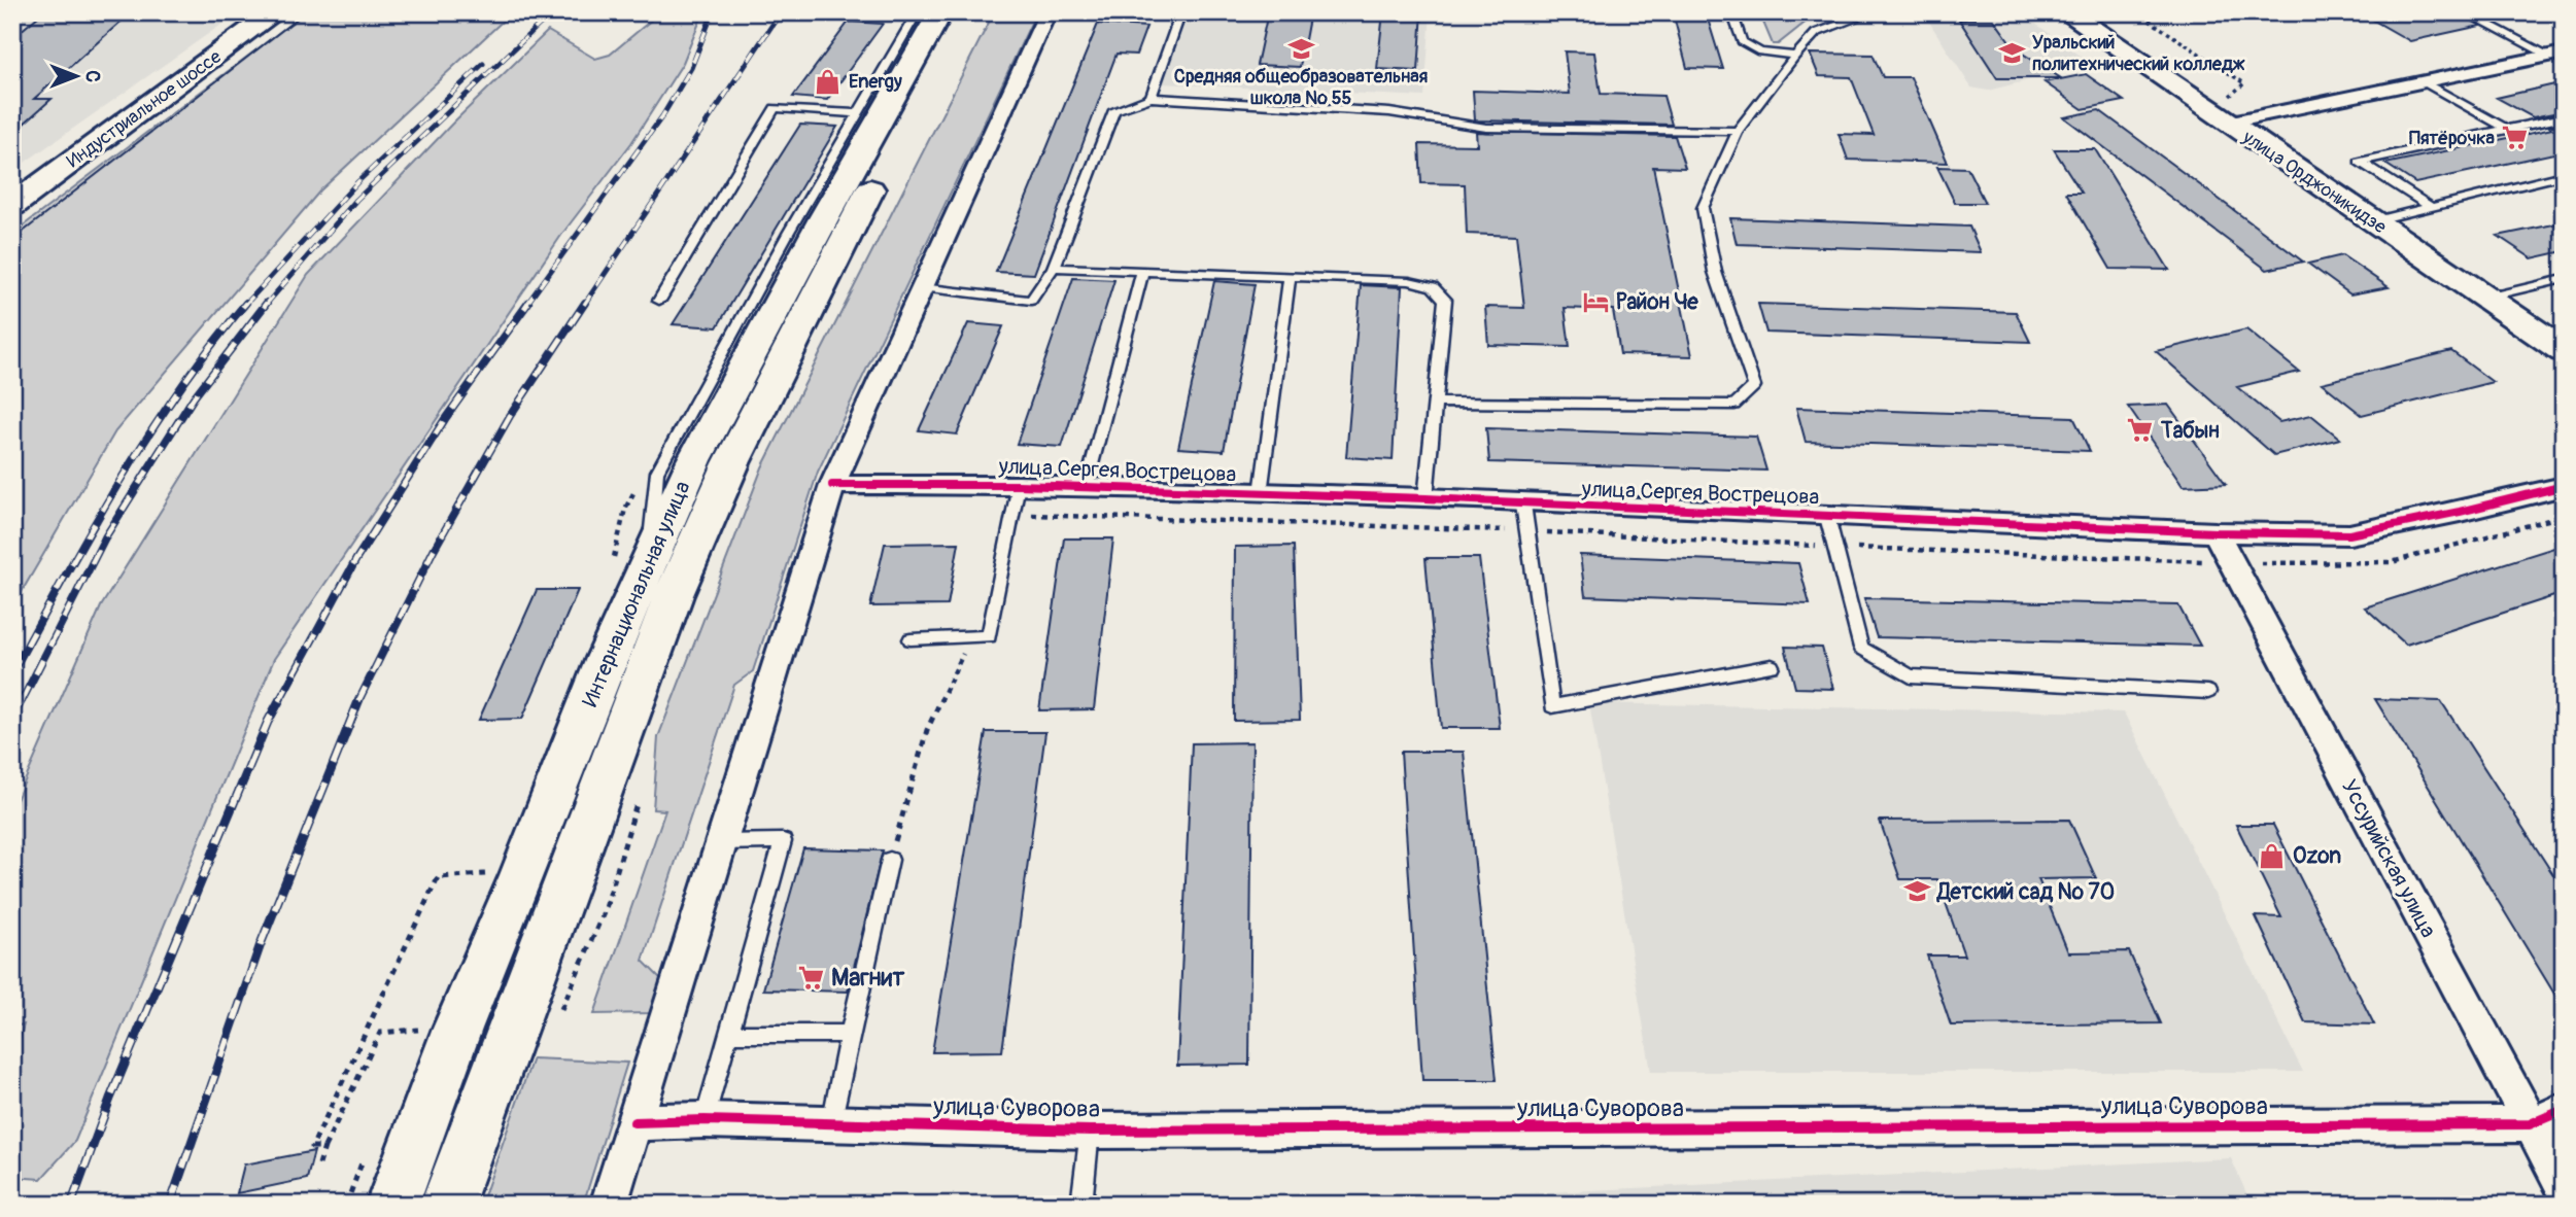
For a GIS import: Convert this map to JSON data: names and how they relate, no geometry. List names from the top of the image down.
{
  "streets": {
    "main road": ["Индустриальное шоссе", "улица Орджоникидзе", "Интернациональная улица"],
    "street": ["улица Сергея Вострецова", "Уссурийская улица", "улица Суворова"]
  },
  "crossings": [
    ["улица Сергея Вострецова", "Уссурийская улица"],
    ["Уссурийская улица", "улица Суворова"]
  ],
  "places": {
    "school or university": ["Средняя общеобразовательная школа № 55", "Уральский политехнический колледж", "Детский сад № 70"],
    "shop": ["Energy", "Ozon"],
    "supermarket": ["Пятёрочка", "Табын", "Магнит"],
    "hotel": ["Район Че"]
  },
  "north": "right"
}
